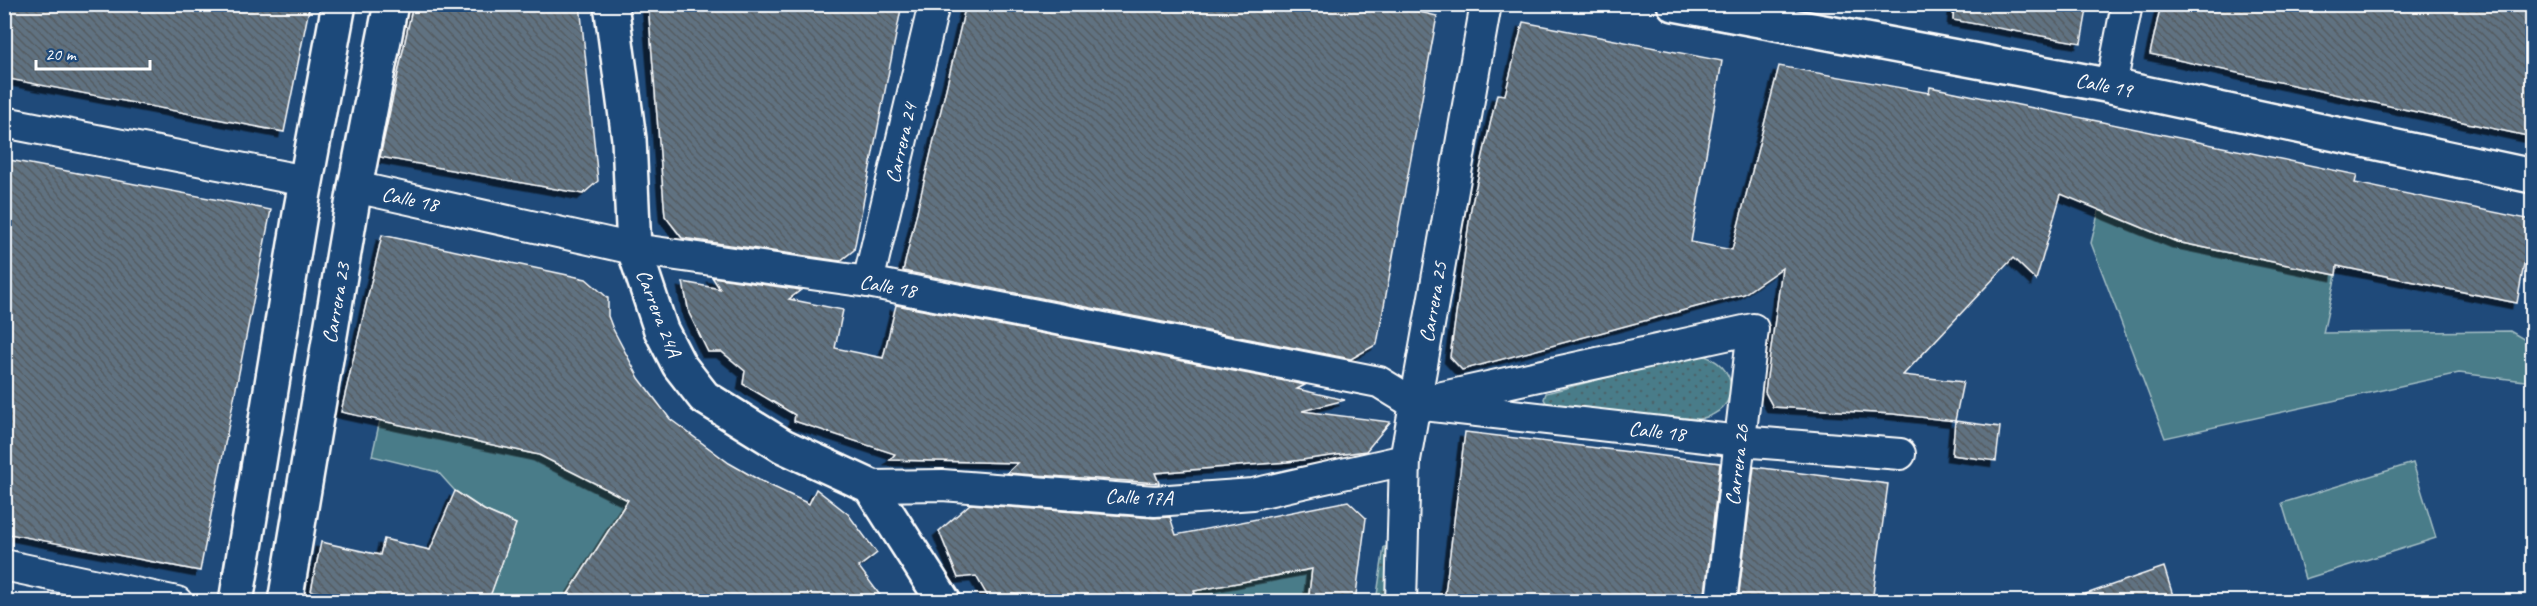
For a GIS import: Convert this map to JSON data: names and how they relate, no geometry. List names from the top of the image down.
{
  "streets": {
    "street": [
      "Calle 19",
      "Carrera 24",
      "Calle 18",
      "Carrera 25",
      "Carrera 23",
      "Carrera 24A",
      "Carrera 26",
      "Calle 17A"
    ]
  },
  "crossings": [
    ["Carrera 24", "Calle 18"],
    ["Calle 18", "Carrera 25"],
    ["Calle 18", "Carrera 23"],
    ["Calle 18", "Carrera 24A"],
    ["Calle 18", "Carrera 26"],
    ["Carrera 25", "Carrera 26"],
    ["Carrera 25", "Calle 17A"],
    ["Carrera 24A", "Calle 17A"]
  ],
  "scale_bar": "20 m"
}
